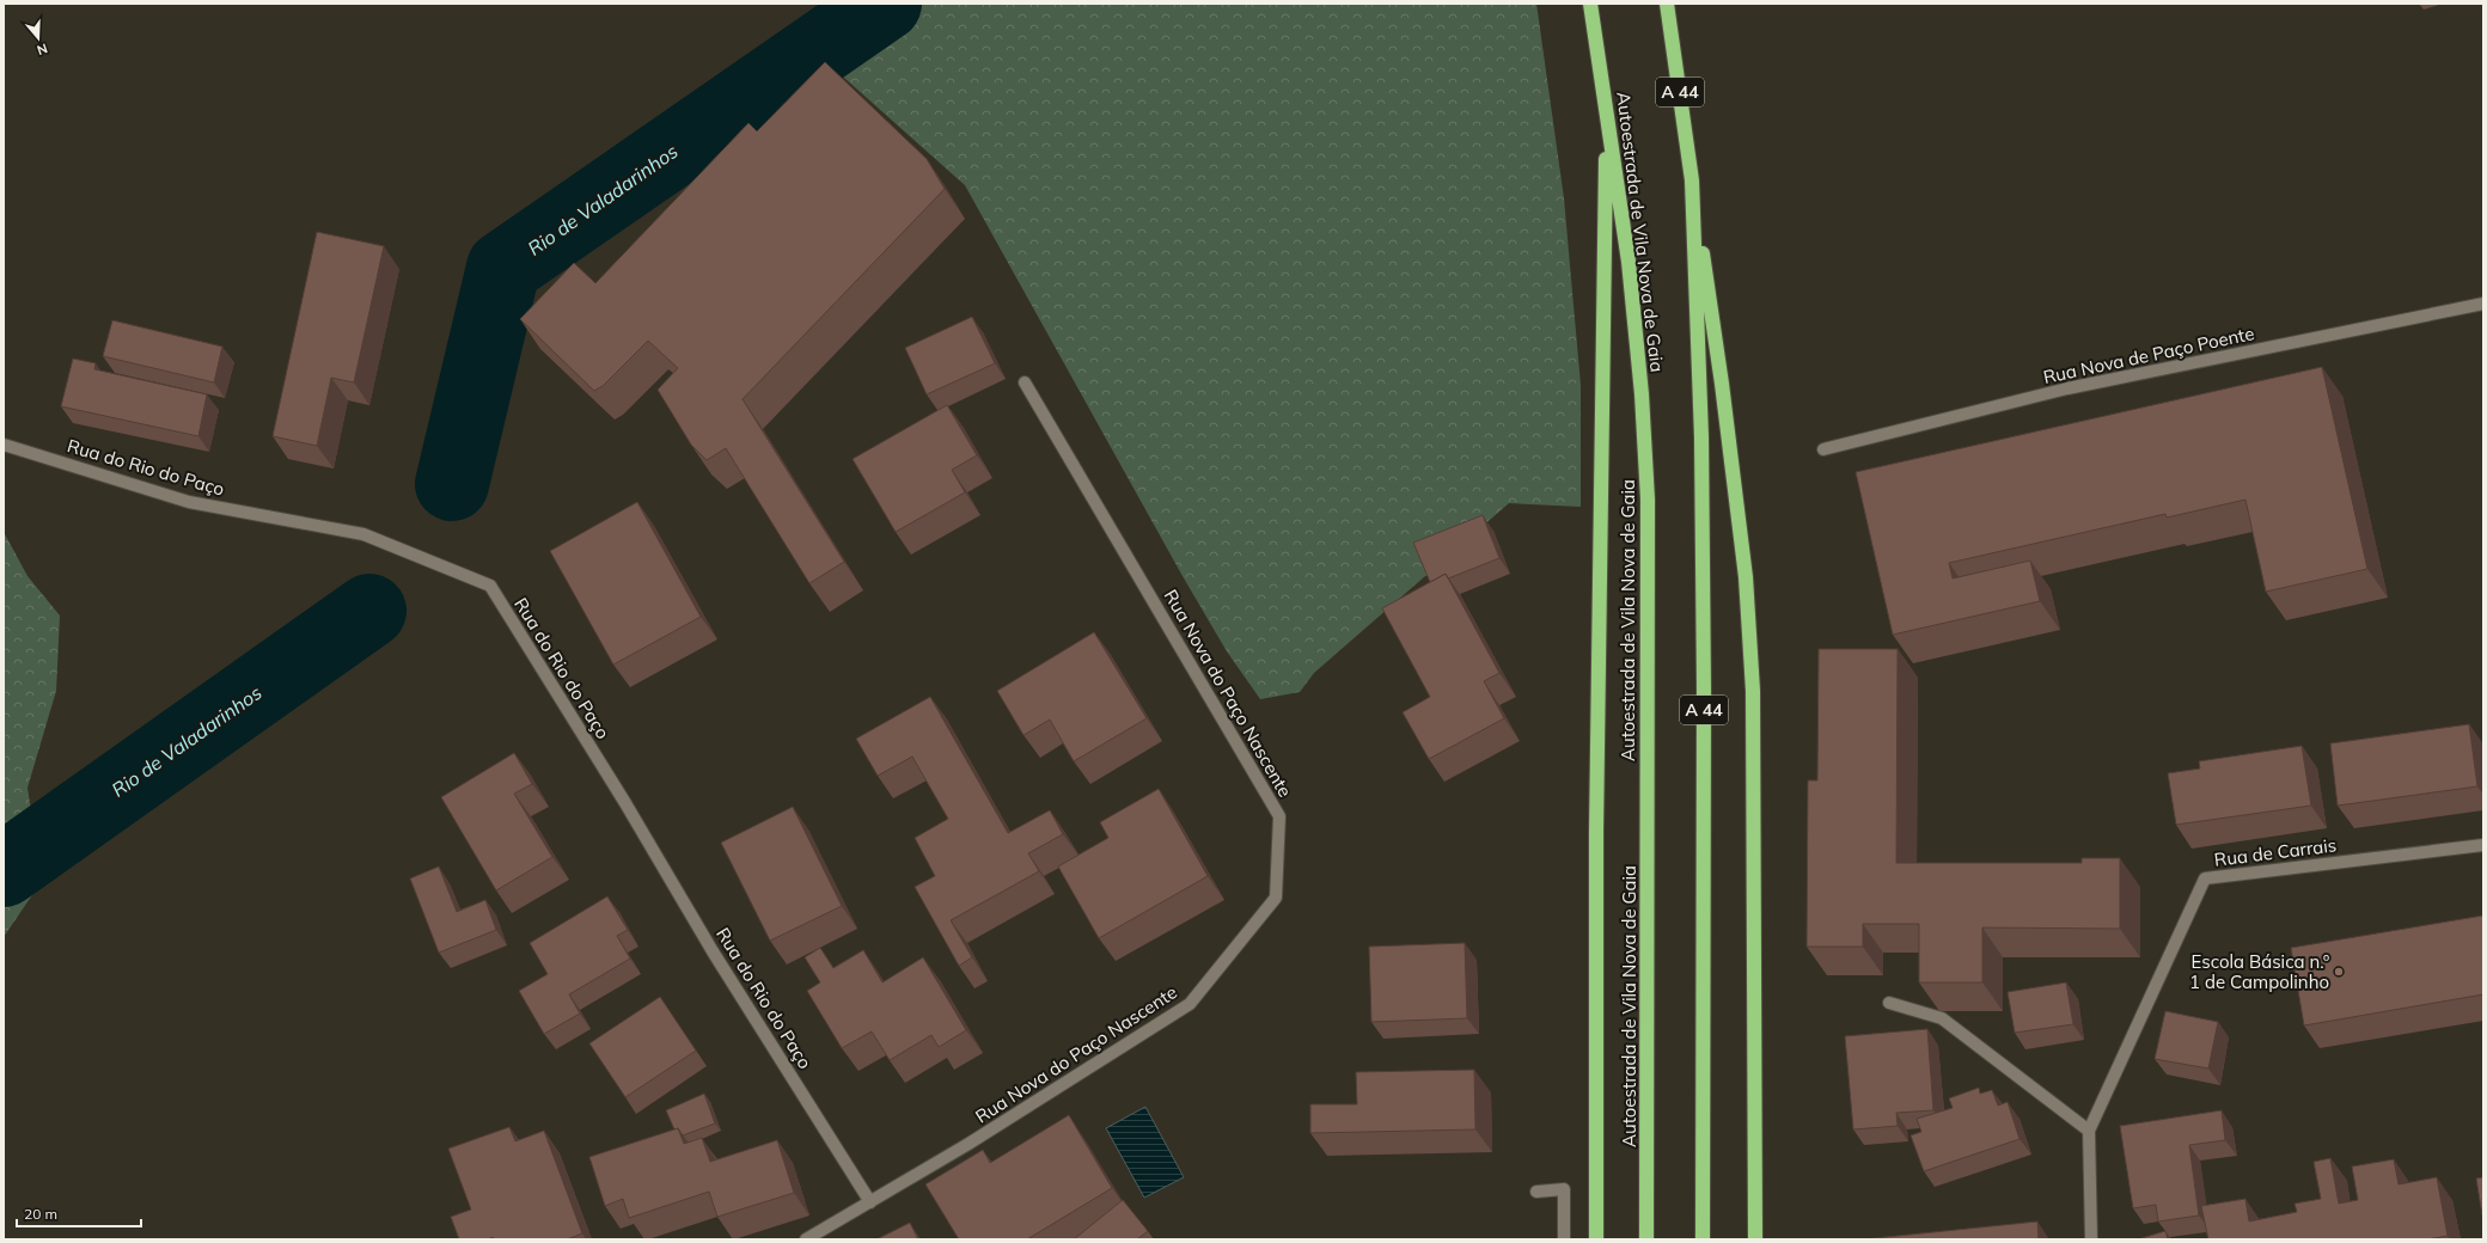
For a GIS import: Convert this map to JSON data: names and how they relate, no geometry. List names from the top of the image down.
{
  "streets": {
    "highway": ["A 44", "Autoestrada de Vila Nova de Gaia"],
    "street": [
      "Rua Nova de Paço Poente",
      "Rua do Rio do Paço",
      "Rua Nova do Paço Nascente",
      "Rua de Carrais"
    ]
  },
  "crossings": [
    ["Rua do Rio do Paço", "Rua Nova do Paço Nascente"]
  ],
  "water": ["Rio de Valadarinhos"],
  "places": ["Escola Básica n.º 1 de Campolinho"],
  "scale_bar": "20 m",
  "north": "bottom"
}
